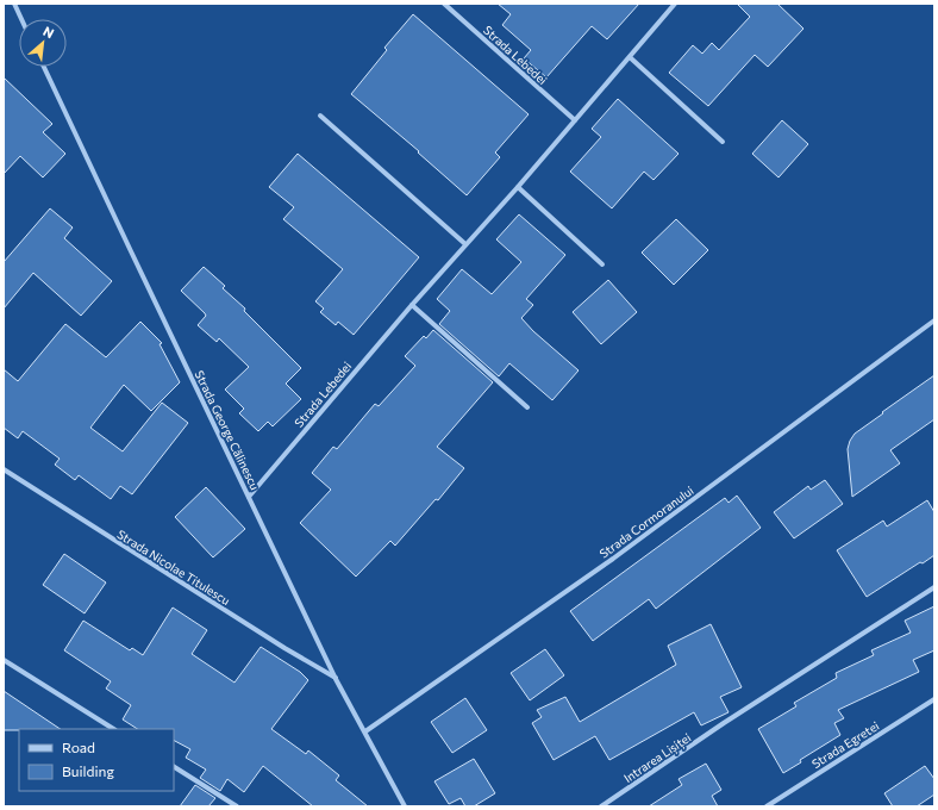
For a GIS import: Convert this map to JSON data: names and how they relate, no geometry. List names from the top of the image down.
{
  "streets": {
    "street": [
      "Strada Lebedei",
      "Strada George Călinescu",
      "Strada Cormoranului",
      "Strada Nicolae Titulescu",
      "Strada Egretei",
      "Intrarea Lișiței"
    ]
  },
  "crossings": [
    ["Strada Lebedei", "Strada George Călinescu"],
    ["Strada George Călinescu", "Strada Cormoranului"],
    ["Strada George Călinescu", "Strada Nicolae Titulescu"]
  ],
  "legend": ["Road", "Building"],
  "north": "top right"
}
